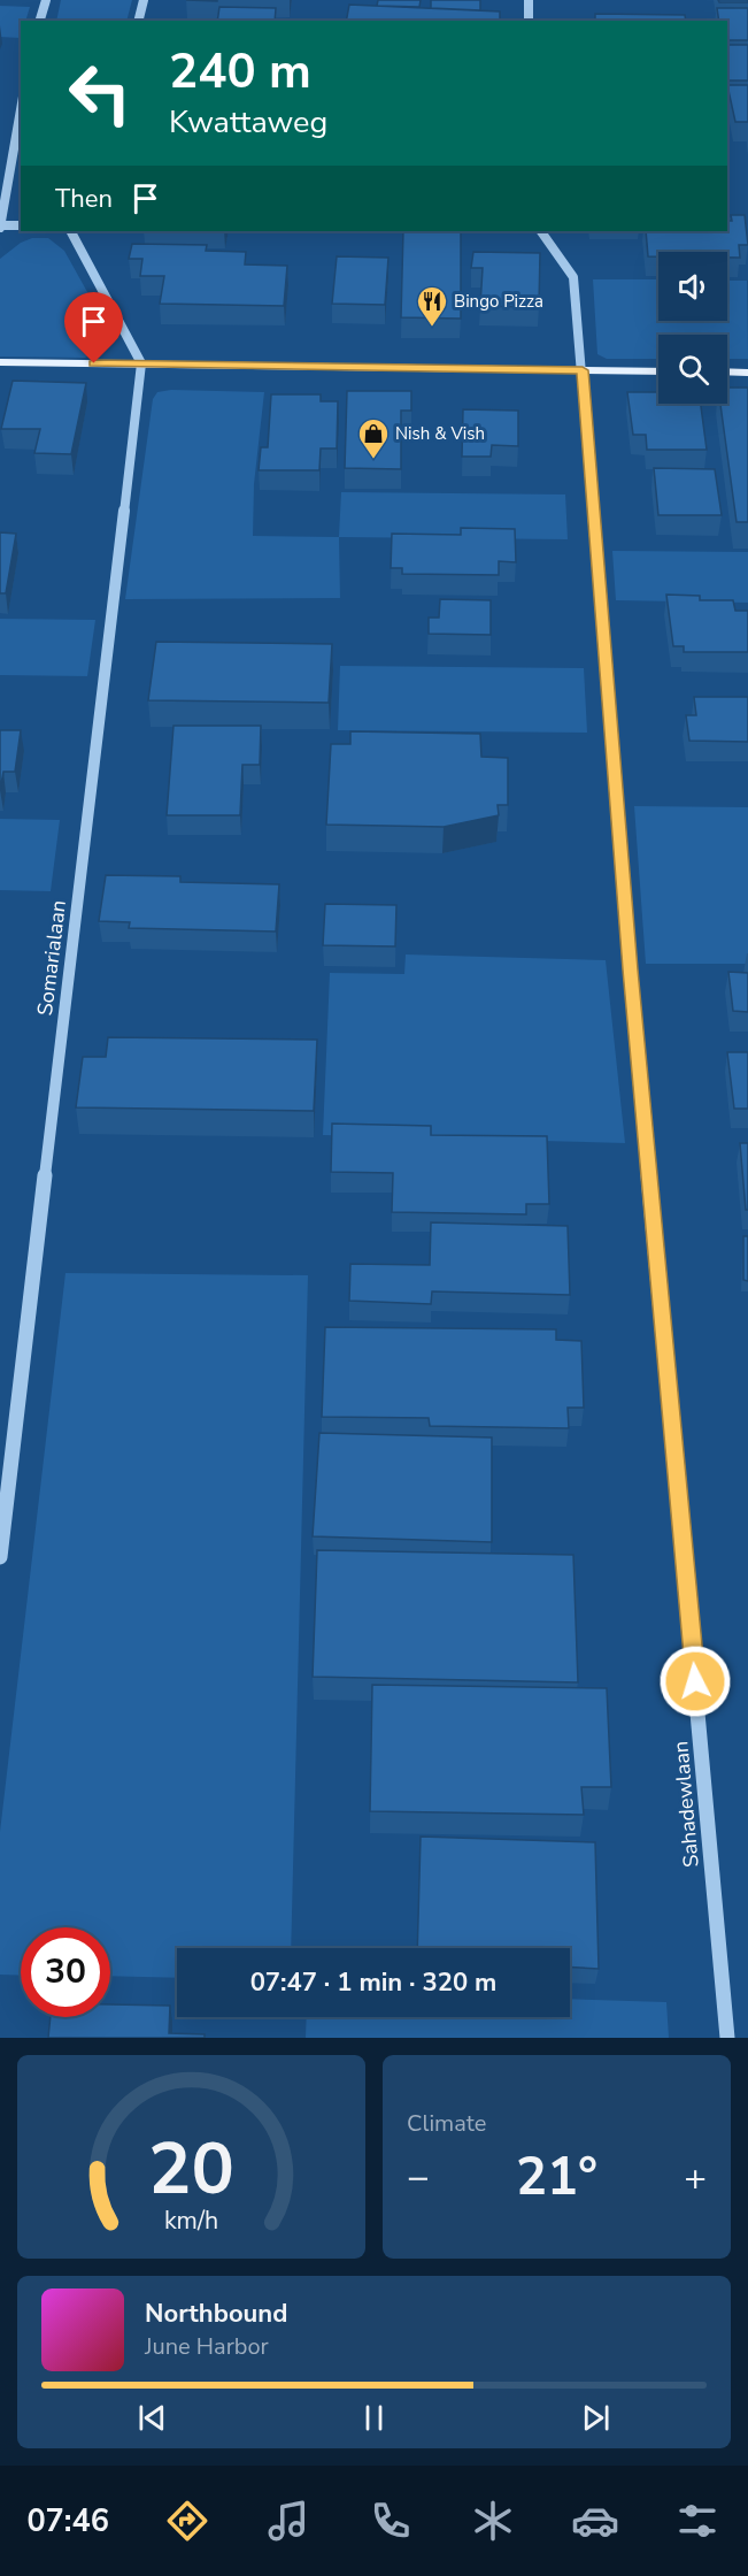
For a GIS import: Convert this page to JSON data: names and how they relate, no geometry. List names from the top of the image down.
{
  "streets": {
    "street": ["Somarialaan", "Sahadewlaan"]
  },
  "places": {
    "restaurant": ["Bingo Pizza"],
    "shop": ["Nish & Vish"]
  },
  "page": {
    "turn": ["240 m", "Kwattaweg"],
    "then": "Then",
    "limit": "30",
    "trip": "07:47 · 1 min · 320 m",
    "tile": "Climate",
    "heat": ["−", "21°", "+"],
    "song": ["Northbound", "June Harbor"],
    "tabs": "07:46",
    "gauge": ["20", "km/h"]
  }
}
